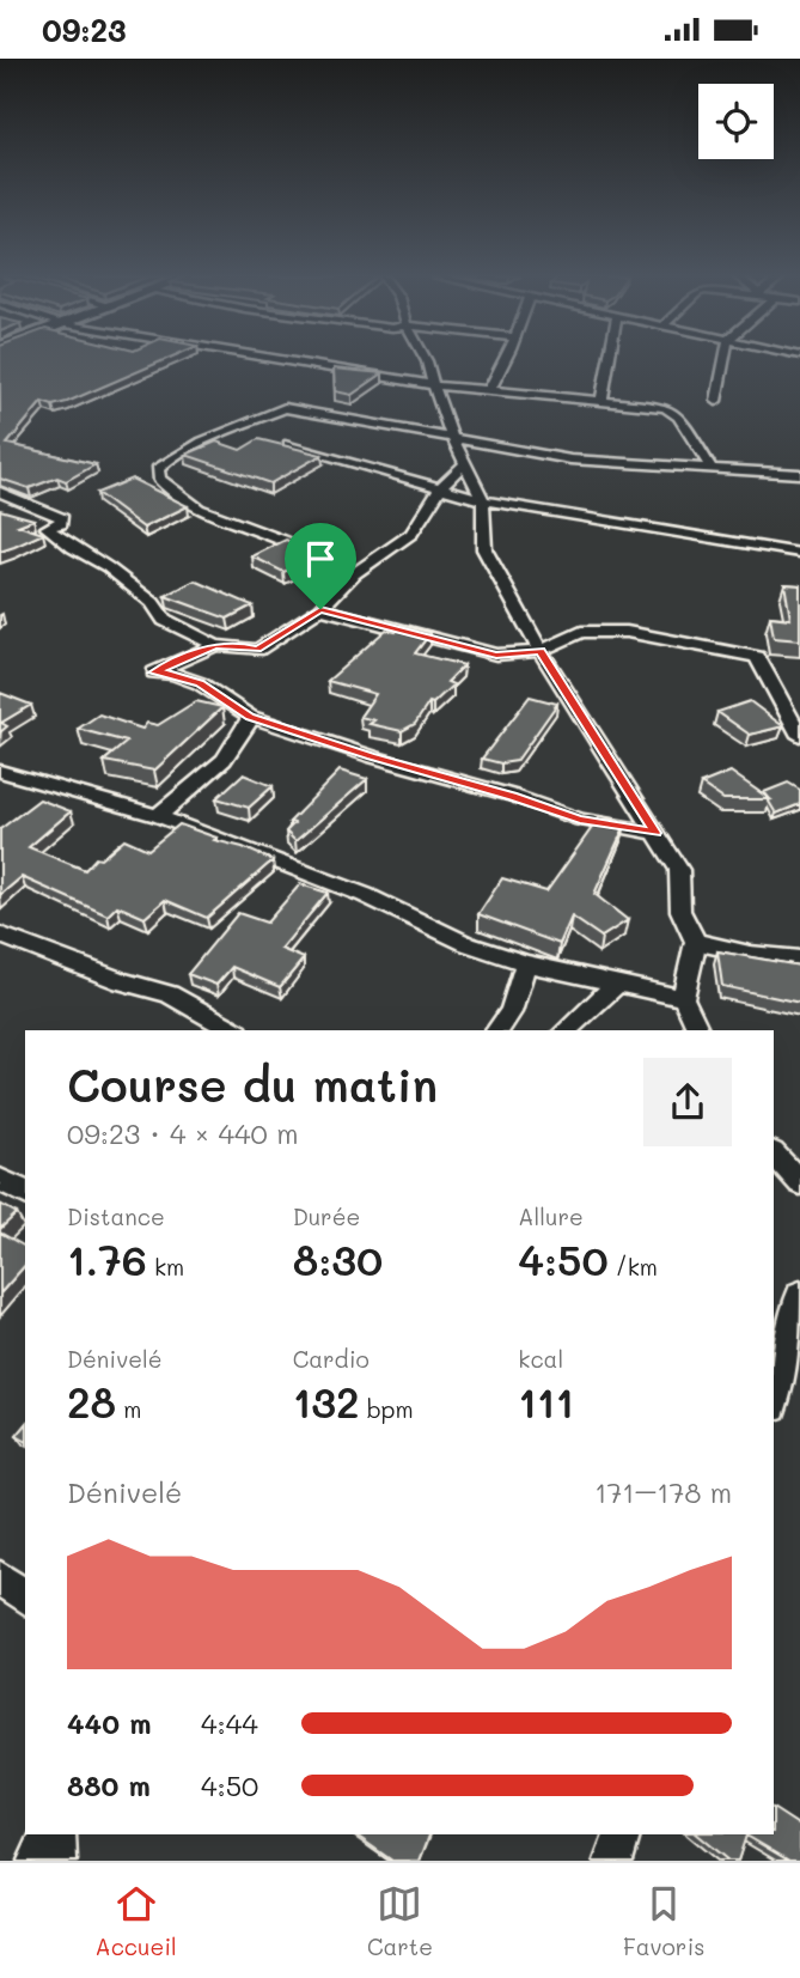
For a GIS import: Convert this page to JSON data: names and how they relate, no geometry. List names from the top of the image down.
{
  "page": {
    "status": "09:23",
    "heading": ["Course du matin", "09:23 · 4 × 440 m"],
    "stats": [
      ["Distance", "1.76 km"],
      ["Durée", "8:30"],
      ["Allure", "4:50 /km"],
      ["Dénivelé", "28 m"],
      ["Cardio", "132 bpm"],
      ["kcal", "111"]
    ],
    "chart": ["Dénivelé", "171–178 m"],
    "list": [
      {
        "name": "440 m",
        "note": "4:44"
      },
      {
        "name": "880 m",
        "note": "4:50"
      }
    ],
    "tabs": ["Accueil", "Carte", "Favoris"]
  }
}
